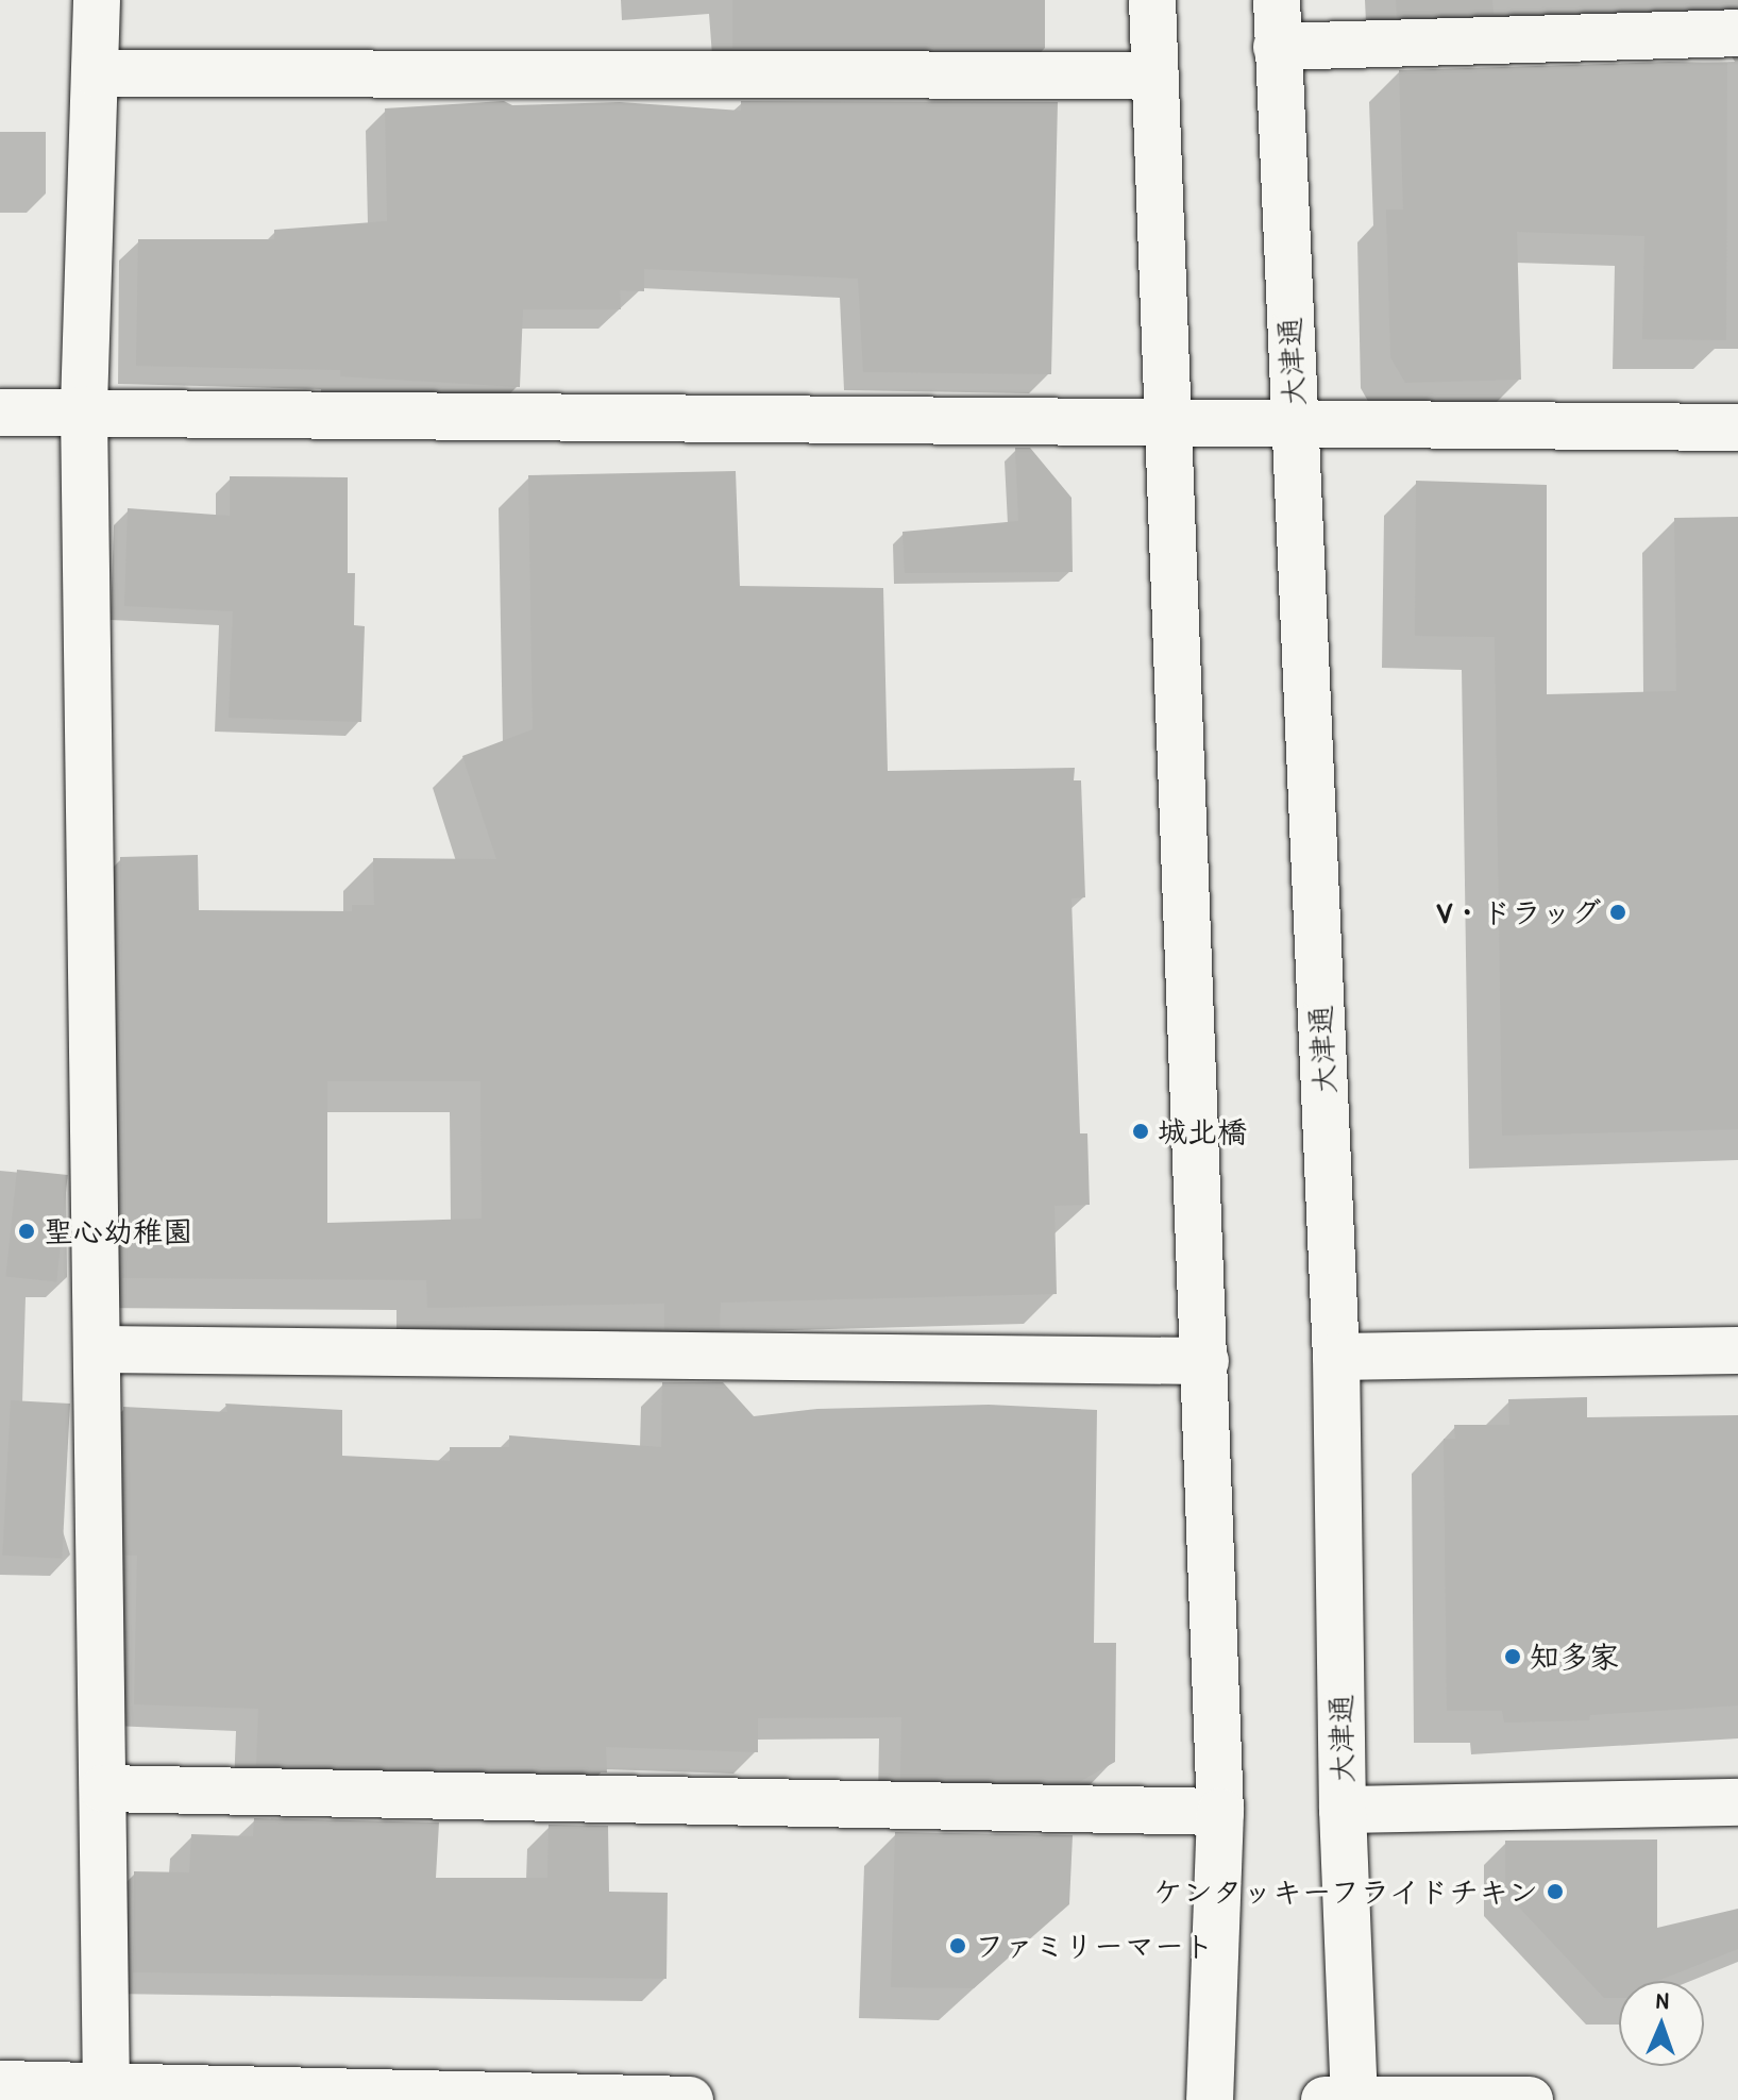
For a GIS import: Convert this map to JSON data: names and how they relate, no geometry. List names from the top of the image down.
{
  "streets": {
    "street": ["大津通"]
  },
  "places": [
    "V・ドラッグ",
    "城北橋",
    "聖心幼稚園",
    "知多家",
    "ケンタッキーフライドチキン",
    "ファミリーマート"
  ],
  "north": "top"
}
